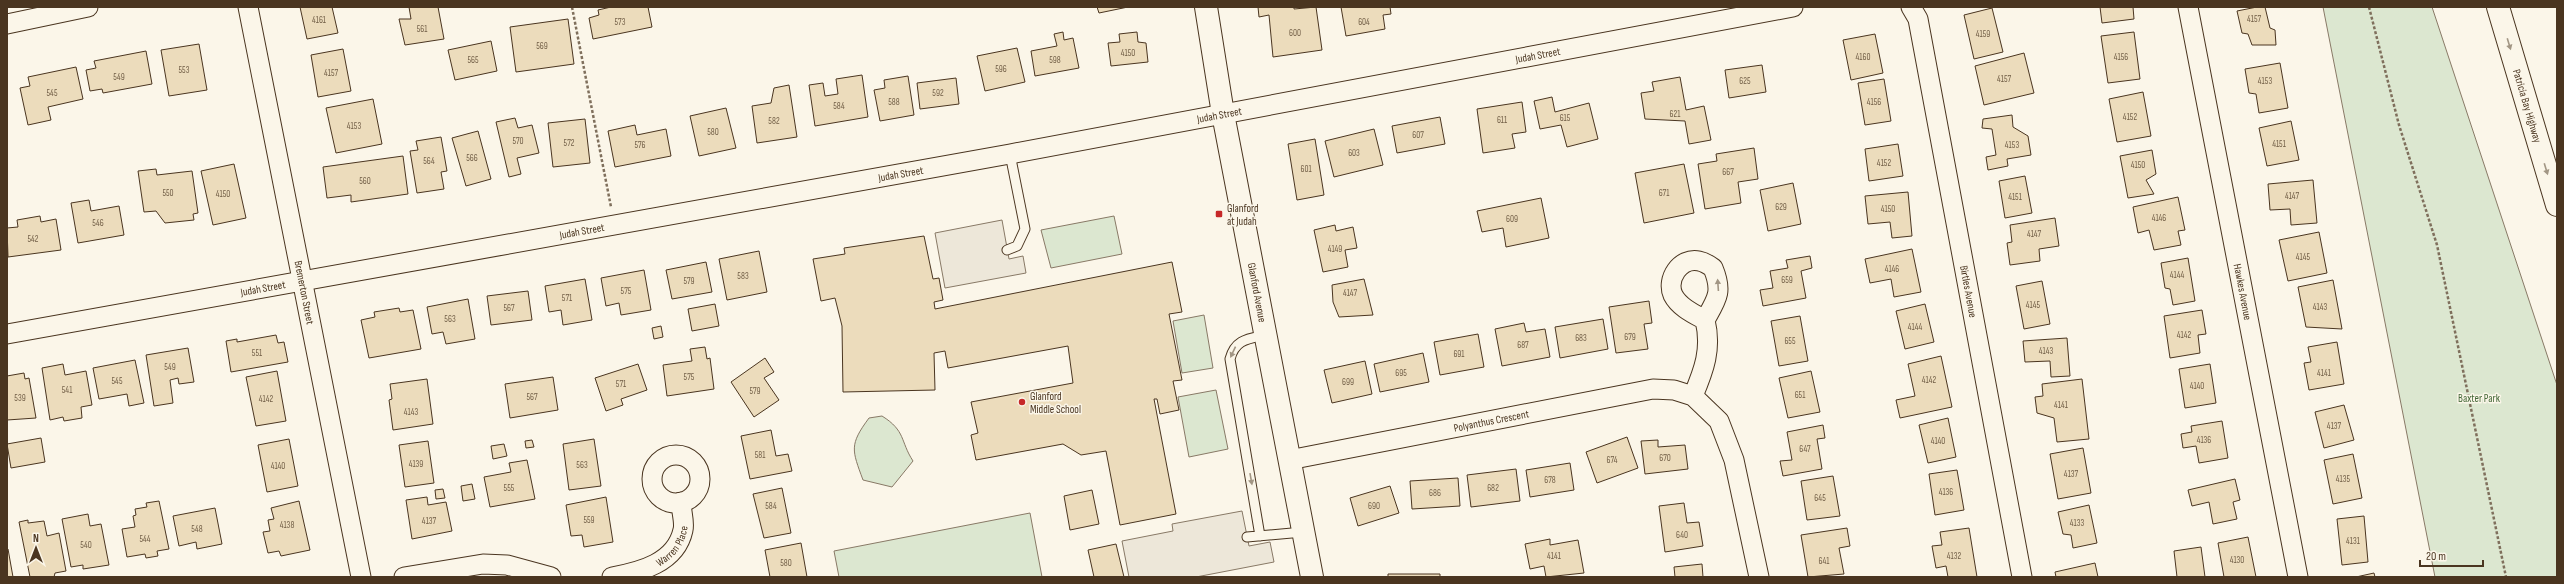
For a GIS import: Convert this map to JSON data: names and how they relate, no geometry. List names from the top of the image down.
{
  "streets": {
    "main road": ["Patricia Bay Highway", "Glanford Avenue"],
    "street": [
      "Judah Street",
      "Birtles Avenue",
      "Bremerton Street",
      "Hawkes Avenue",
      "Polyanthus Crescent",
      "Warren Place"
    ]
  },
  "crossings": [
    ["Judah Street", "Bremerton Street"],
    ["Judah Street", "Glanford Avenue"],
    ["Glanford Avenue", "Polyanthus Crescent"]
  ],
  "one_way": ["Patricia Bay Highway"],
  "parks": ["Baxter Park"],
  "places": {
    "transit": ["Glanford at Judah"],
    "other": ["Glanford Middle School"]
  },
  "house_numbers": [
    "4157",
    "4161",
    "573",
    "604",
    "561",
    "600",
    "4159",
    "569",
    "4150",
    "4160",
    "4156",
    "565",
    "598",
    "596",
    "553",
    "4157",
    "549",
    "4157",
    "625",
    "4153",
    "545",
    "592",
    "588",
    "4156",
    "584",
    "621",
    "4152",
    "615",
    "611",
    "582",
    "4153",
    "580",
    "607",
    "570",
    "572",
    "4151",
    "576",
    "4153",
    "603",
    "566",
    "564",
    "4152",
    "4150",
    "601",
    "667",
    "560",
    "550",
    "671",
    "4150",
    "4147",
    "4151",
    "629",
    "4150",
    "4146",
    "609",
    "546",
    "4147",
    "542",
    "4149",
    "4145",
    "4146",
    "4144",
    "583",
    "659",
    "579",
    "575",
    "4147",
    "571",
    "4145",
    "4143",
    "567",
    "563",
    "4144",
    "4142",
    "679",
    "683",
    "655",
    "687",
    "4143",
    "551",
    "691",
    "549",
    "695",
    "4141",
    "575",
    "4142",
    "545",
    "699",
    "571",
    "4140",
    "541",
    "579",
    "651",
    "567",
    "539",
    "4142",
    "4141",
    "4143",
    "4137",
    "4136",
    "4140",
    "647",
    "581",
    "670",
    "674",
    "4139",
    "563",
    "4140",
    "4137",
    "4135",
    "678",
    "555",
    "682",
    "4136",
    "686",
    "645",
    "584",
    "690",
    "559",
    "4137",
    "4133",
    "4138",
    "548",
    "640",
    "544",
    "4131",
    "540",
    "4141",
    "4132",
    "4130",
    "641",
    "580"
  ],
  "scale_bar": "20 m",
  "north": "top"
}
